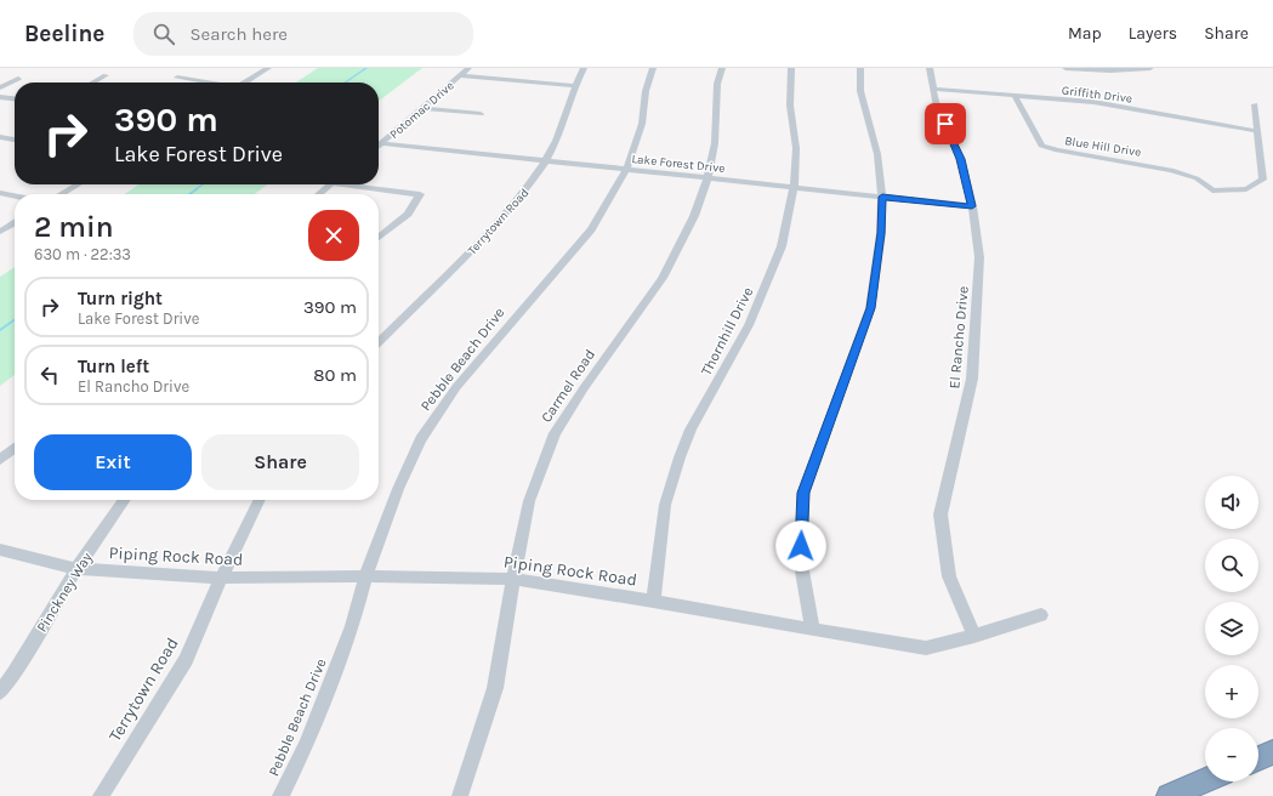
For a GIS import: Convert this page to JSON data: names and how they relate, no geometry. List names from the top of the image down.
{
  "streets": {
    "street": [
      "Griffith Drive",
      "Potomac Drive",
      "Blue Hill Drive",
      "Lake Forest Drive",
      "Terrytown Road",
      "Thornhill Drive",
      "El Rancho Drive",
      "Pebble Beach Drive",
      "Carmel Road",
      "Piping Rock Road",
      "Pinckney Way"
    ]
  },
  "crossings": [
    ["Griffith Drive", "Blue Hill Drive"],
    ["Griffith Drive", "El Rancho Drive"],
    ["Potomac Drive", "Lake Forest Drive"],
    ["Lake Forest Drive", "Terrytown Road"],
    ["Lake Forest Drive", "Thornhill Drive"],
    ["Lake Forest Drive", "El Rancho Drive"],
    ["Lake Forest Drive", "Pebble Beach Drive"],
    ["Lake Forest Drive", "Carmel Road"],
    ["Terrytown Road", "Piping Rock Road"],
    ["Thornhill Drive", "Piping Rock Road"],
    ["El Rancho Drive", "Piping Rock Road"],
    ["Pebble Beach Drive", "Piping Rock Road"],
    ["Carmel Road", "Piping Rock Road"],
    ["Piping Rock Road", "Pinckney Way"]
  ],
  "page": {
    "header": "Beeline",
    "search": "Search here",
    "nav": ["Map", "Layers", "Share"],
    "turn": ["390 m", "Lake Forest Drive"],
    "heading": ["2 min", "630 m · 22:33"],
    "list": [
      {
        "name": "Turn right",
        "note": "Lake Forest Drive",
        "value": "390 m"
      },
      {
        "name": "Turn left",
        "note": "El Rancho Drive",
        "value": "80 m"
      }
    ],
    "buttons": ["Exit", "Share"],
    "map_buttons": ["+", "−"]
  }
}
